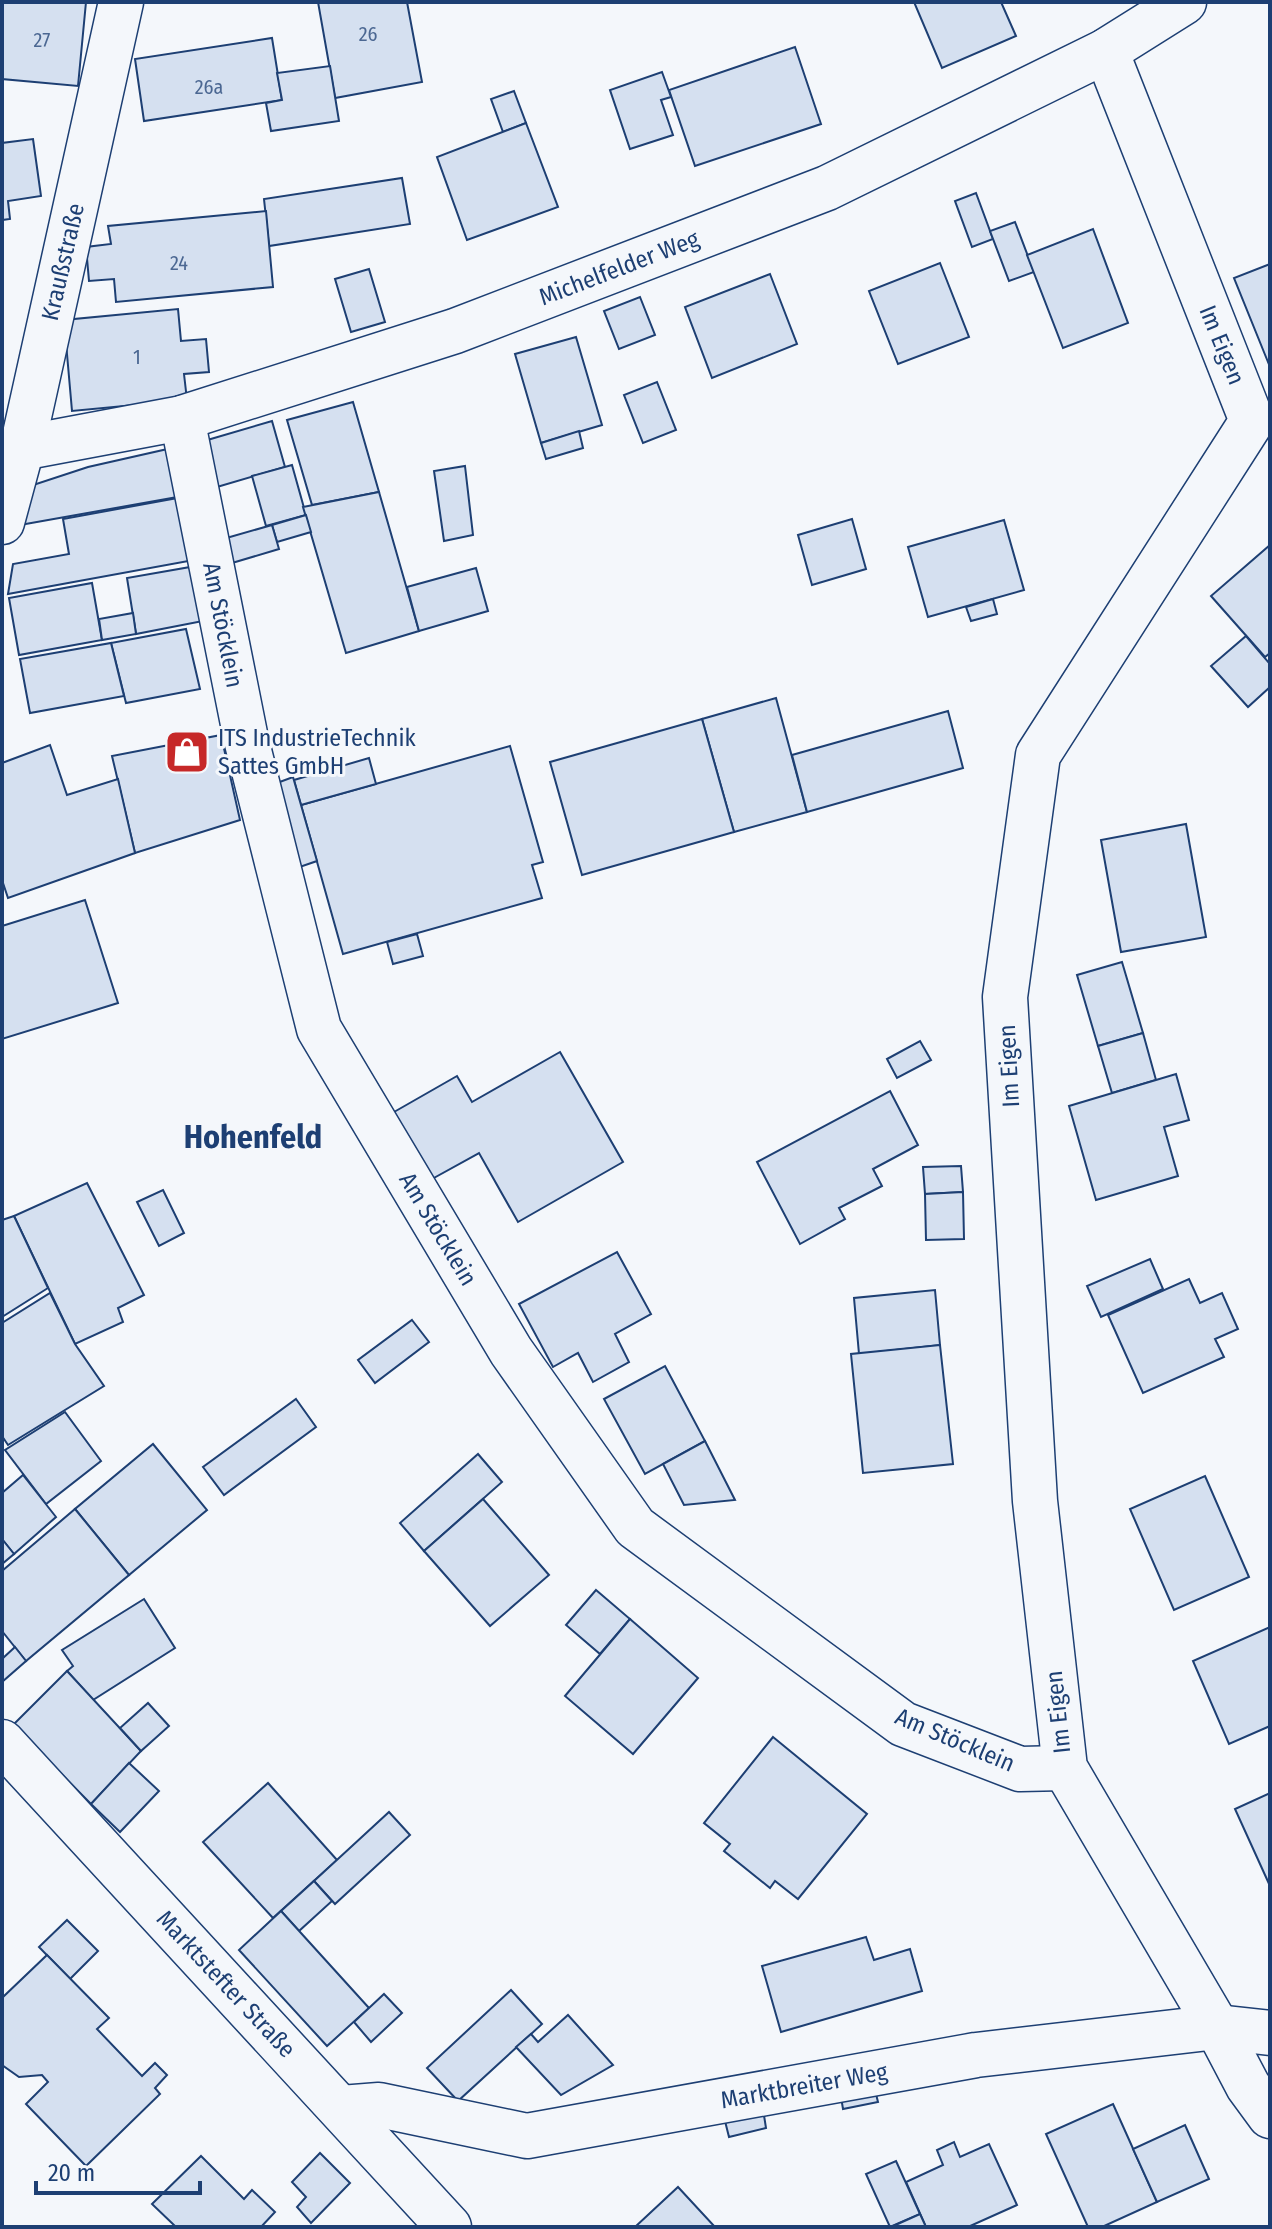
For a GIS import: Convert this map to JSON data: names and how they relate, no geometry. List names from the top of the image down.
{
  "streets": {
    "street": [
      "Kraußstraße",
      "Michelfelder Weg",
      "Im Eigen",
      "Am Stöcklein",
      "Marktstefter Straße",
      "Marktbreiter Weg"
    ]
  },
  "crossings": [
    ["Kraußstraße", "Michelfelder Weg"],
    ["Michelfelder Weg", "Im Eigen"],
    ["Michelfelder Weg", "Am Stöcklein"],
    ["Im Eigen", "Am Stöcklein"],
    ["Im Eigen", "Marktbreiter Weg"],
    ["Marktstefter Straße", "Marktbreiter Weg"]
  ],
  "districts": ["Hohenfeld"],
  "places": {
    "shop": ["ITS IndustrieTechnik Sattes GmbH"]
  },
  "house_numbers": [
    "26",
    "27",
    "26a",
    "24",
    "1"
  ],
  "scale_bar": "20 m"
}
